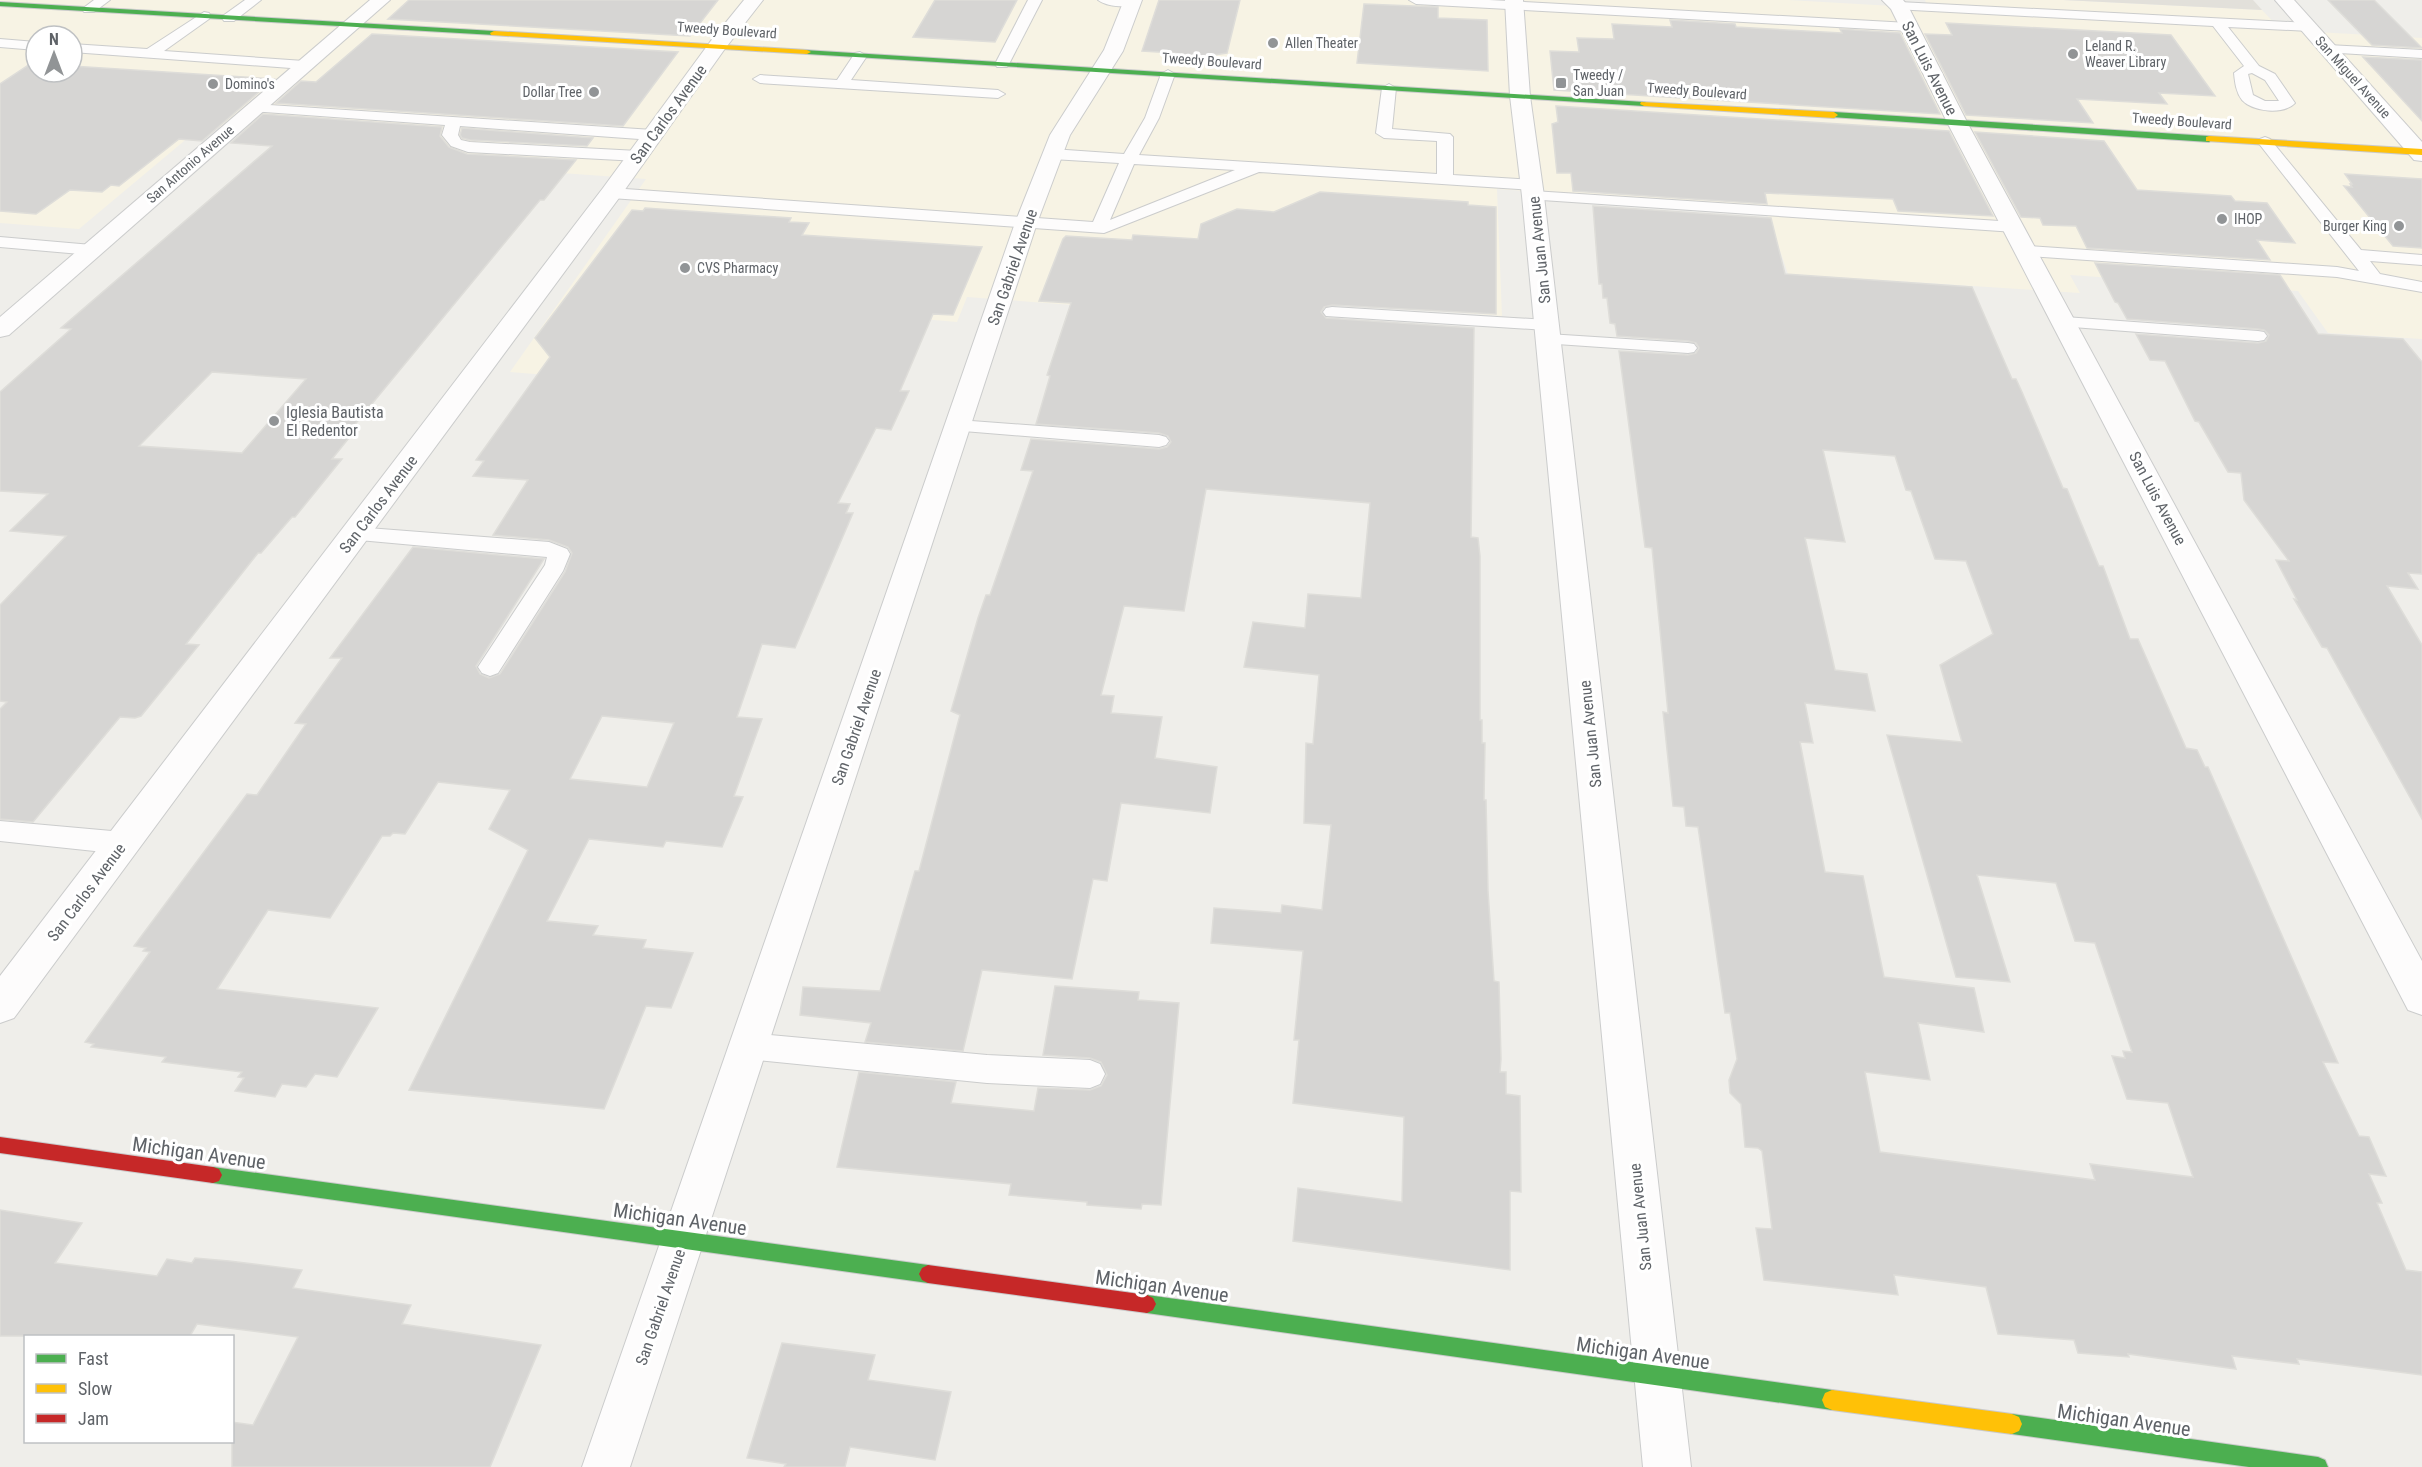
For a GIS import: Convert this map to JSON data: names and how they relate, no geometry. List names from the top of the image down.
{
  "streets": {
    "main road": ["Tweedy Boulevard", "Michigan Avenue"],
    "street": [
      "San Luis Avenue",
      "San Miguel Avenue",
      "San Carlos Avenue",
      "San Antonio Avenue",
      "San Juan Avenue",
      "San Gabriel Avenue"
    ]
  },
  "crossings": [
    ["Tweedy Boulevard", "San Luis Avenue"],
    ["Tweedy Boulevard", "San Miguel Avenue"],
    ["Tweedy Boulevard", "San Carlos Avenue"],
    ["Tweedy Boulevard", "San Antonio Avenue"],
    ["Tweedy Boulevard", "San Juan Avenue"],
    ["Tweedy Boulevard", "San Gabriel Avenue"],
    ["San Juan Avenue", "Michigan Avenue"],
    ["San Gabriel Avenue", "Michigan Avenue"]
  ],
  "places": {
    "other": [
      "Allen Theater",
      "Leland R. Weaver Library",
      "Domino's",
      "Dollar Tree",
      "IHOP",
      "Burger King",
      "CVS Pharmacy",
      "Iglesia Bautista El Redentor"
    ],
    "transit": ["Tweedy / San Juan"]
  },
  "legend": ["Fast", "Slow", "Jam"],
  "north": "top"
}
